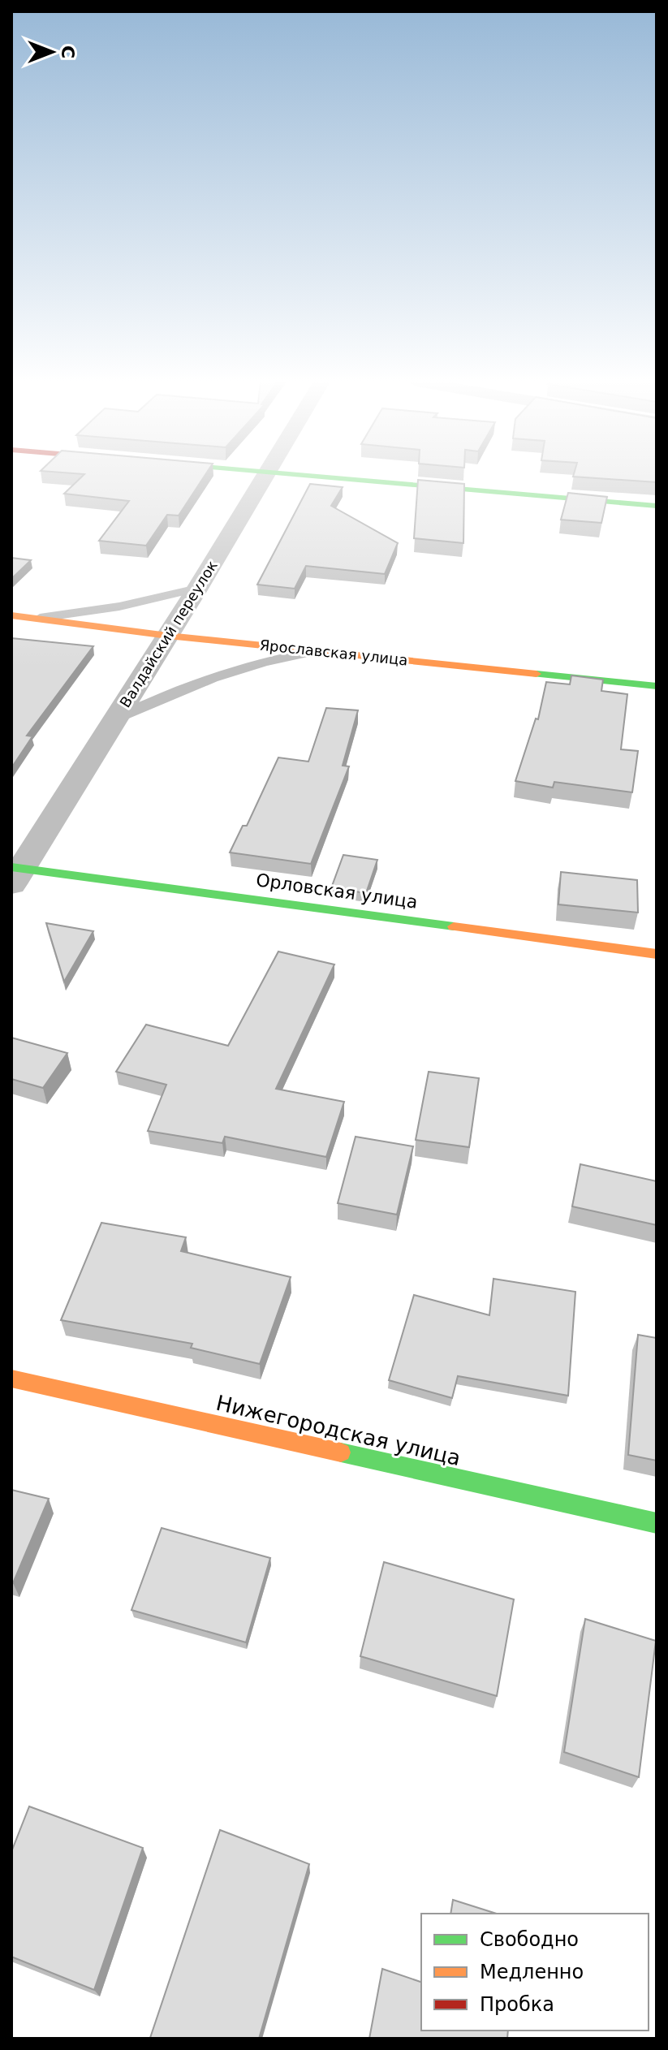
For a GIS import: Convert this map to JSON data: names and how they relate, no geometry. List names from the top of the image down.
{
  "streets": {
    "street": [
      "Валдайский переулок",
      "Ярославская улица",
      "Орловская улица",
      "Нижегородская улица"
    ]
  },
  "crossings": [
    ["Валдайский переулок", "Ярославская улица"],
    ["Валдайский переулок", "Орловская улица"]
  ],
  "legend": ["Свободно", "Медленно", "Пробка"],
  "north": "right"
}
